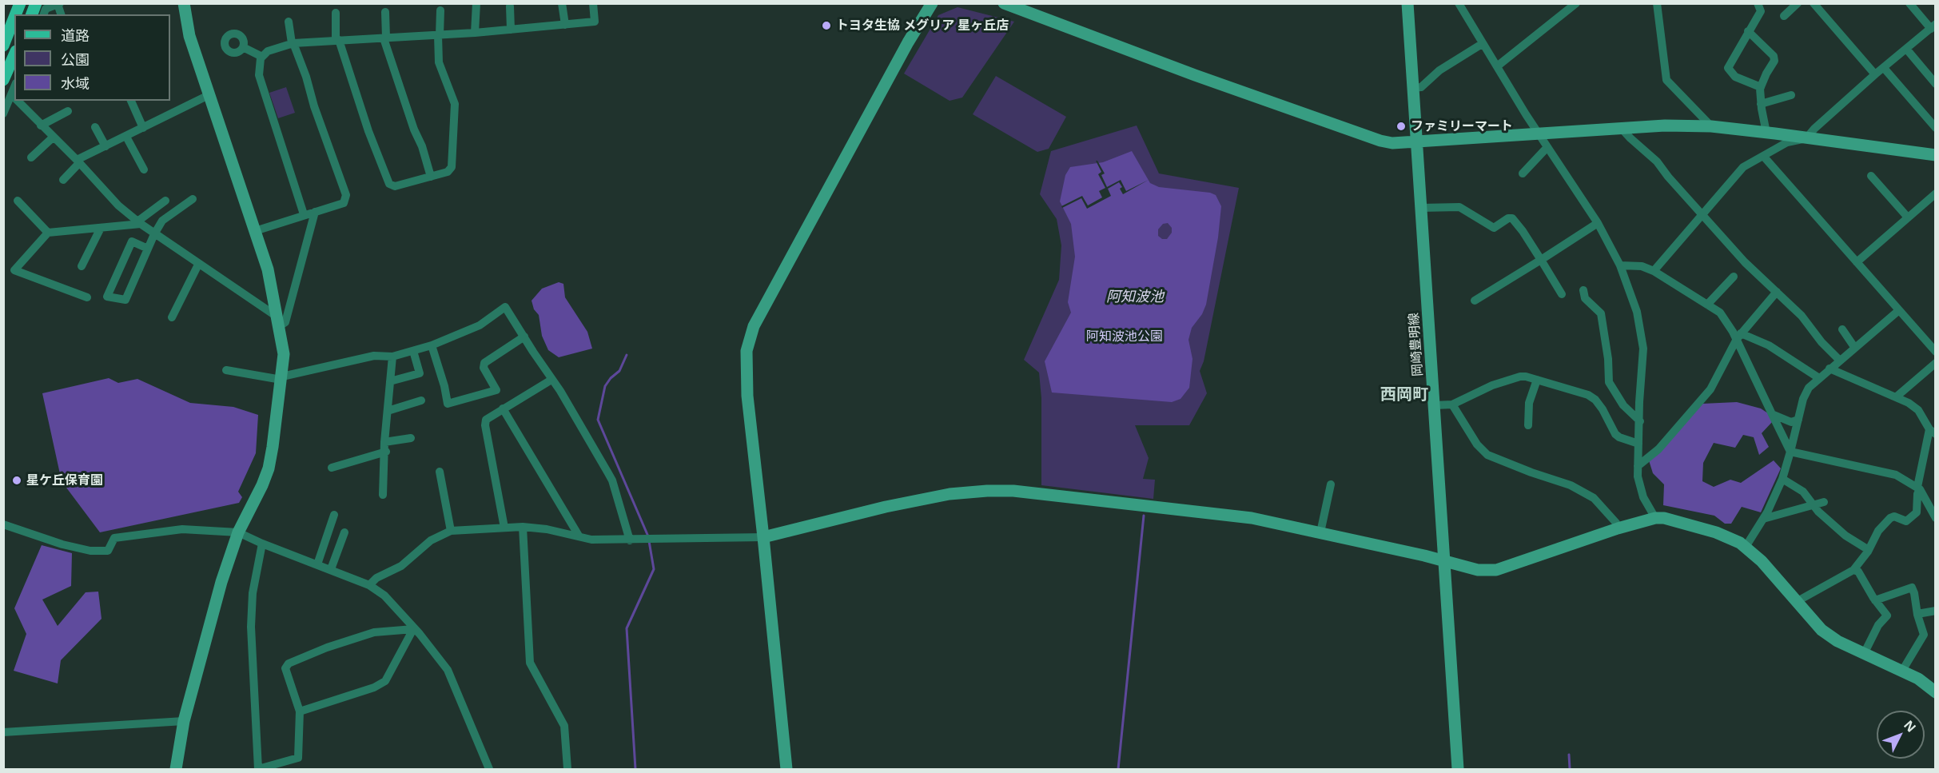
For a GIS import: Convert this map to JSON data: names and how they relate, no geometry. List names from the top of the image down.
{
  "streets": {
    "street": ["岡崎豊明線"]
  },
  "districts": ["西岡町"],
  "water": ["阿知波池"],
  "parks": ["阿知波池公園"],
  "places": ["トヨタ生協 メグリア 星ヶ丘店", "ファミリーマート", "星ケ丘保育園"],
  "legend": ["道路", "公園", "水域"],
  "north": "top right"
}
